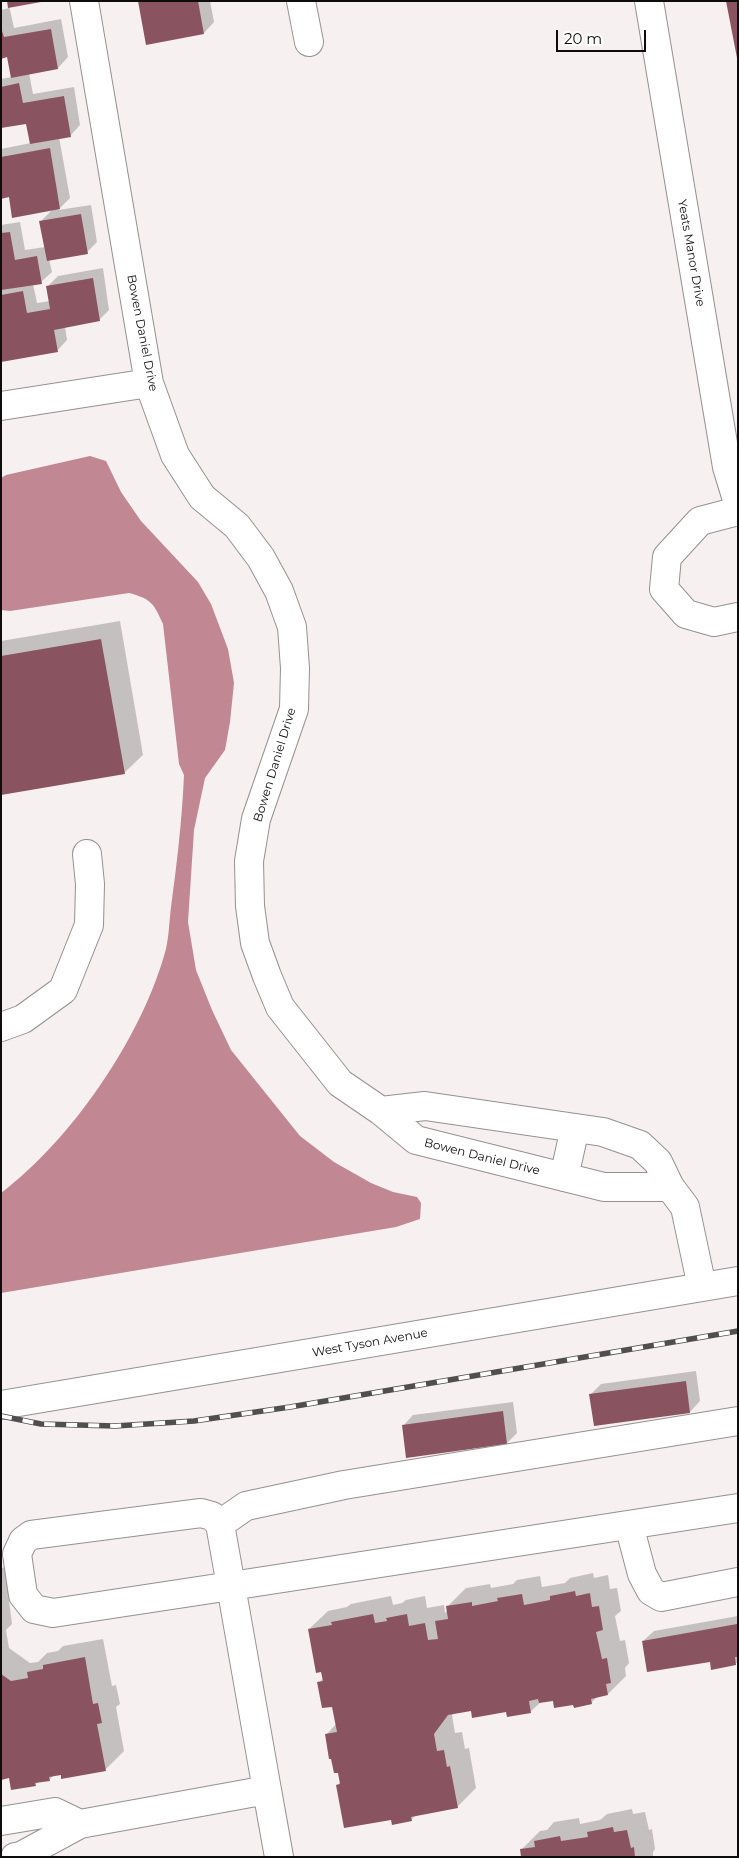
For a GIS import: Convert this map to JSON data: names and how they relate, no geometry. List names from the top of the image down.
{
  "streets": {
    "street": ["Yeats Manor Drive", "Bowen Daniel Drive", "West Tyson Avenue"]
  },
  "scale_bar": "20 m"
}
